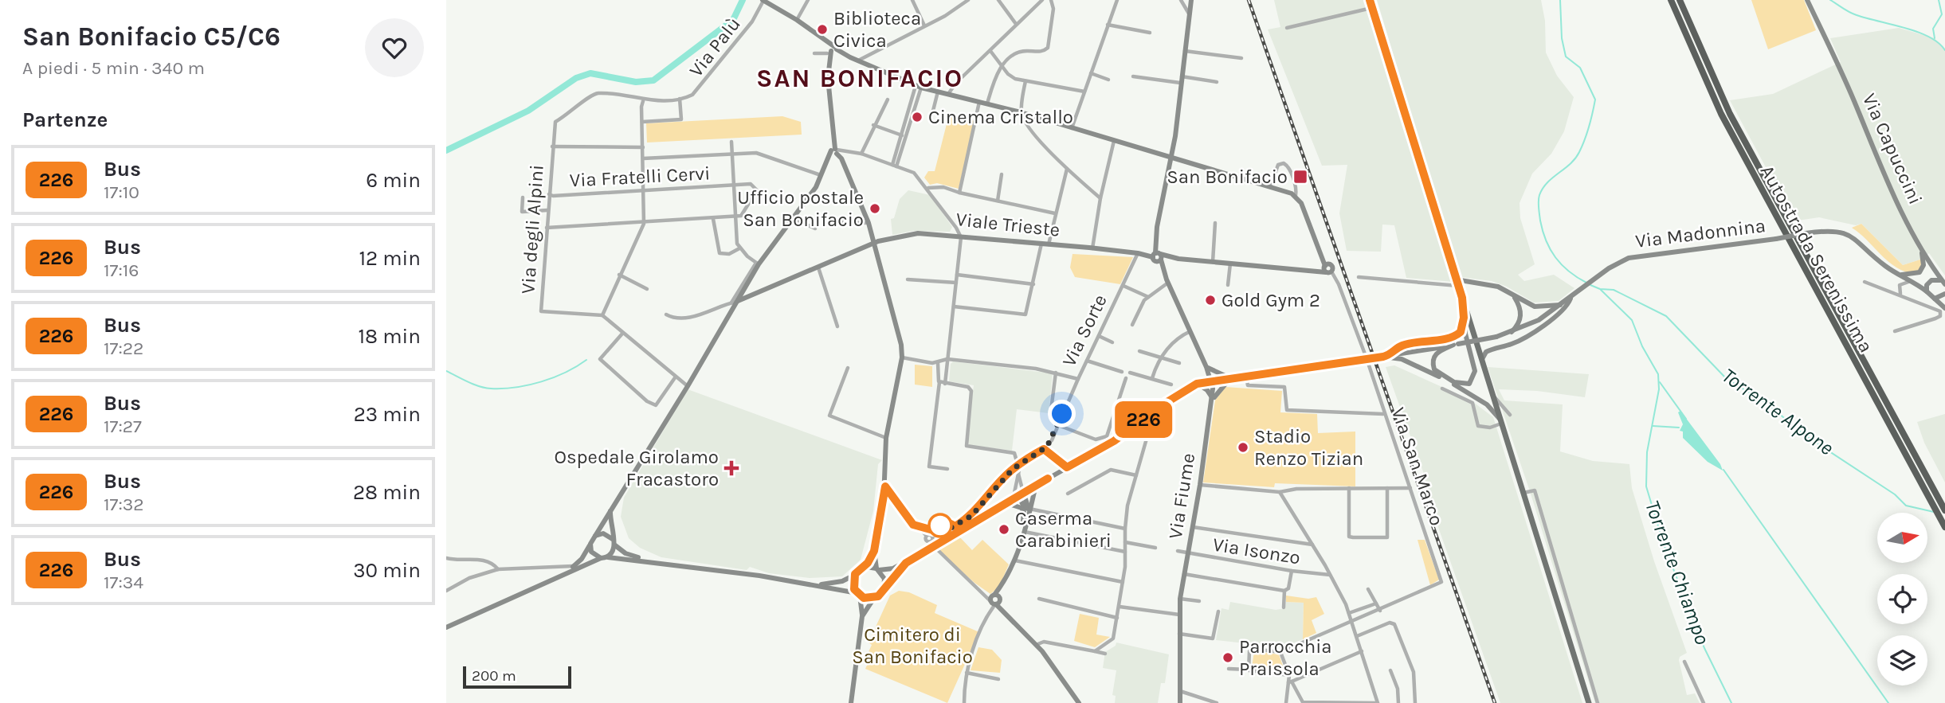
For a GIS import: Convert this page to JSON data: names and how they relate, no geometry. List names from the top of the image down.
{
  "streets": {
    "highway": ["Autostrada Serenissima"],
    "street": [
      "Via Palù",
      "Via Capuccini",
      "Via Fratelli Cervi",
      "Viale Trieste",
      "Via degli Alpini",
      "Via Madonnina",
      "Via Sorte",
      "Via San Marco",
      "Via Fiume",
      "Via Isonzo"
    ]
  },
  "crossings": [
    ["Via Palù", "Via degli Alpini"],
    ["Via Fratelli Cervi", "Via degli Alpini"],
    ["Viale Trieste", "Via Sorte"],
    ["Viale Trieste", "Via San Marco"],
    ["Viale Trieste", "Via Fiume"],
    ["Via Fiume", "Via Isonzo"]
  ],
  "districts": ["SAN BONIFACIO"],
  "water": ["Torrente Alpone", "Torrente Chiampo"],
  "parks": ["Cimitero di San Bonifacio"],
  "places": {
    "other": [
      "Biblioteca Civica",
      "Cinema Cristallo",
      "Ufficio postale San Bonifacio",
      "Gold Gym 2",
      "Stadio Renzo Tizian",
      "Caserma Carabinieri",
      "Parrocchia Praissola"
    ],
    "transit": ["San Bonifacio"],
    "health": ["Ospedale Girolamo Fracastoro"]
  },
  "lines": ["bus line 226"],
  "scale_bar": "200 m",
  "north": "right",
  "page": {
    "heading": [
      ["San Bonifacio C5/C6", "A piedi · 5 min · 340 m"],
      "Partenze"
    ],
    "on_map": "226",
    "list": [
      {
        "mark": "226",
        "name": "Bus",
        "note": "17:10",
        "value": "6 min"
      },
      {
        "mark": "226",
        "name": "Bus",
        "note": "17:16",
        "value": "12 min"
      },
      {
        "mark": "226",
        "name": "Bus",
        "note": "17:22",
        "value": "18 min"
      },
      {
        "mark": "226",
        "name": "Bus",
        "note": "17:27",
        "value": "23 min"
      },
      {
        "mark": "226",
        "name": "Bus",
        "note": "17:32",
        "value": "28 min"
      },
      {
        "mark": "226",
        "name": "Bus",
        "note": "17:34",
        "value": "30 min"
      }
    ],
    "scale": "200 m"
  }
}
